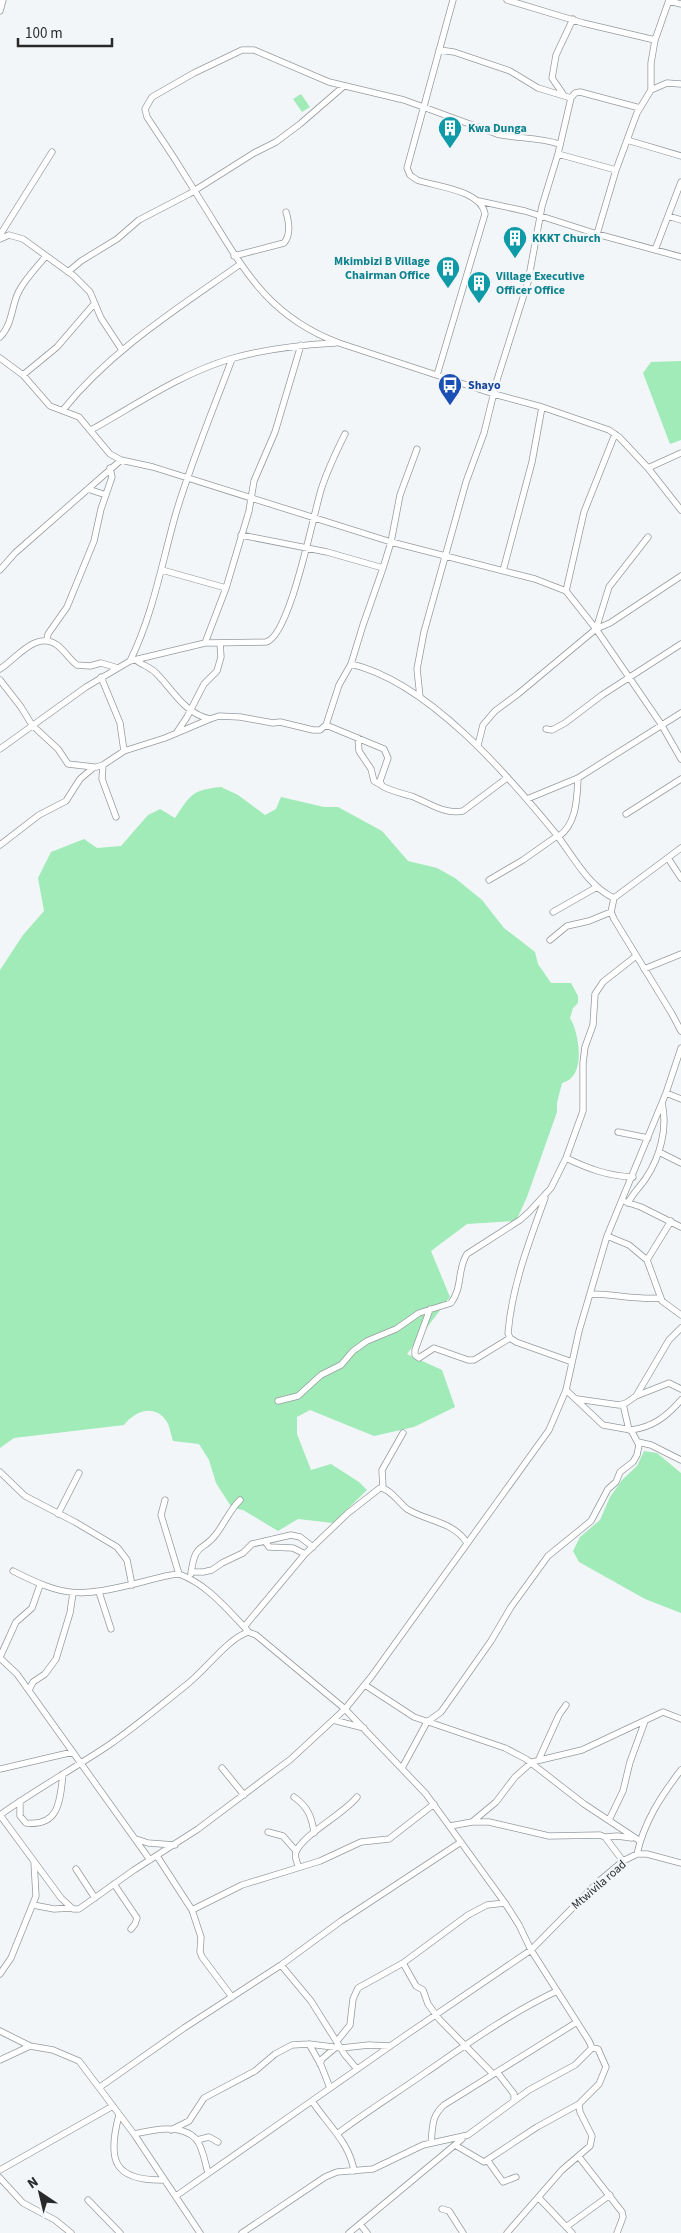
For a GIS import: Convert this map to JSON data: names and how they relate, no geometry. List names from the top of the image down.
{
  "streets": {
    "street": ["Mtwivila road"]
  },
  "places": {
    "building": [
      "Kwa Dunga",
      "KKKT Church",
      "Mkimbizi B Village Chairman Office",
      "Village Executive Officer Office"
    ],
    "bus stop": ["Shayo"]
  },
  "scale_bar": "100 m",
  "north": "top left"
}
